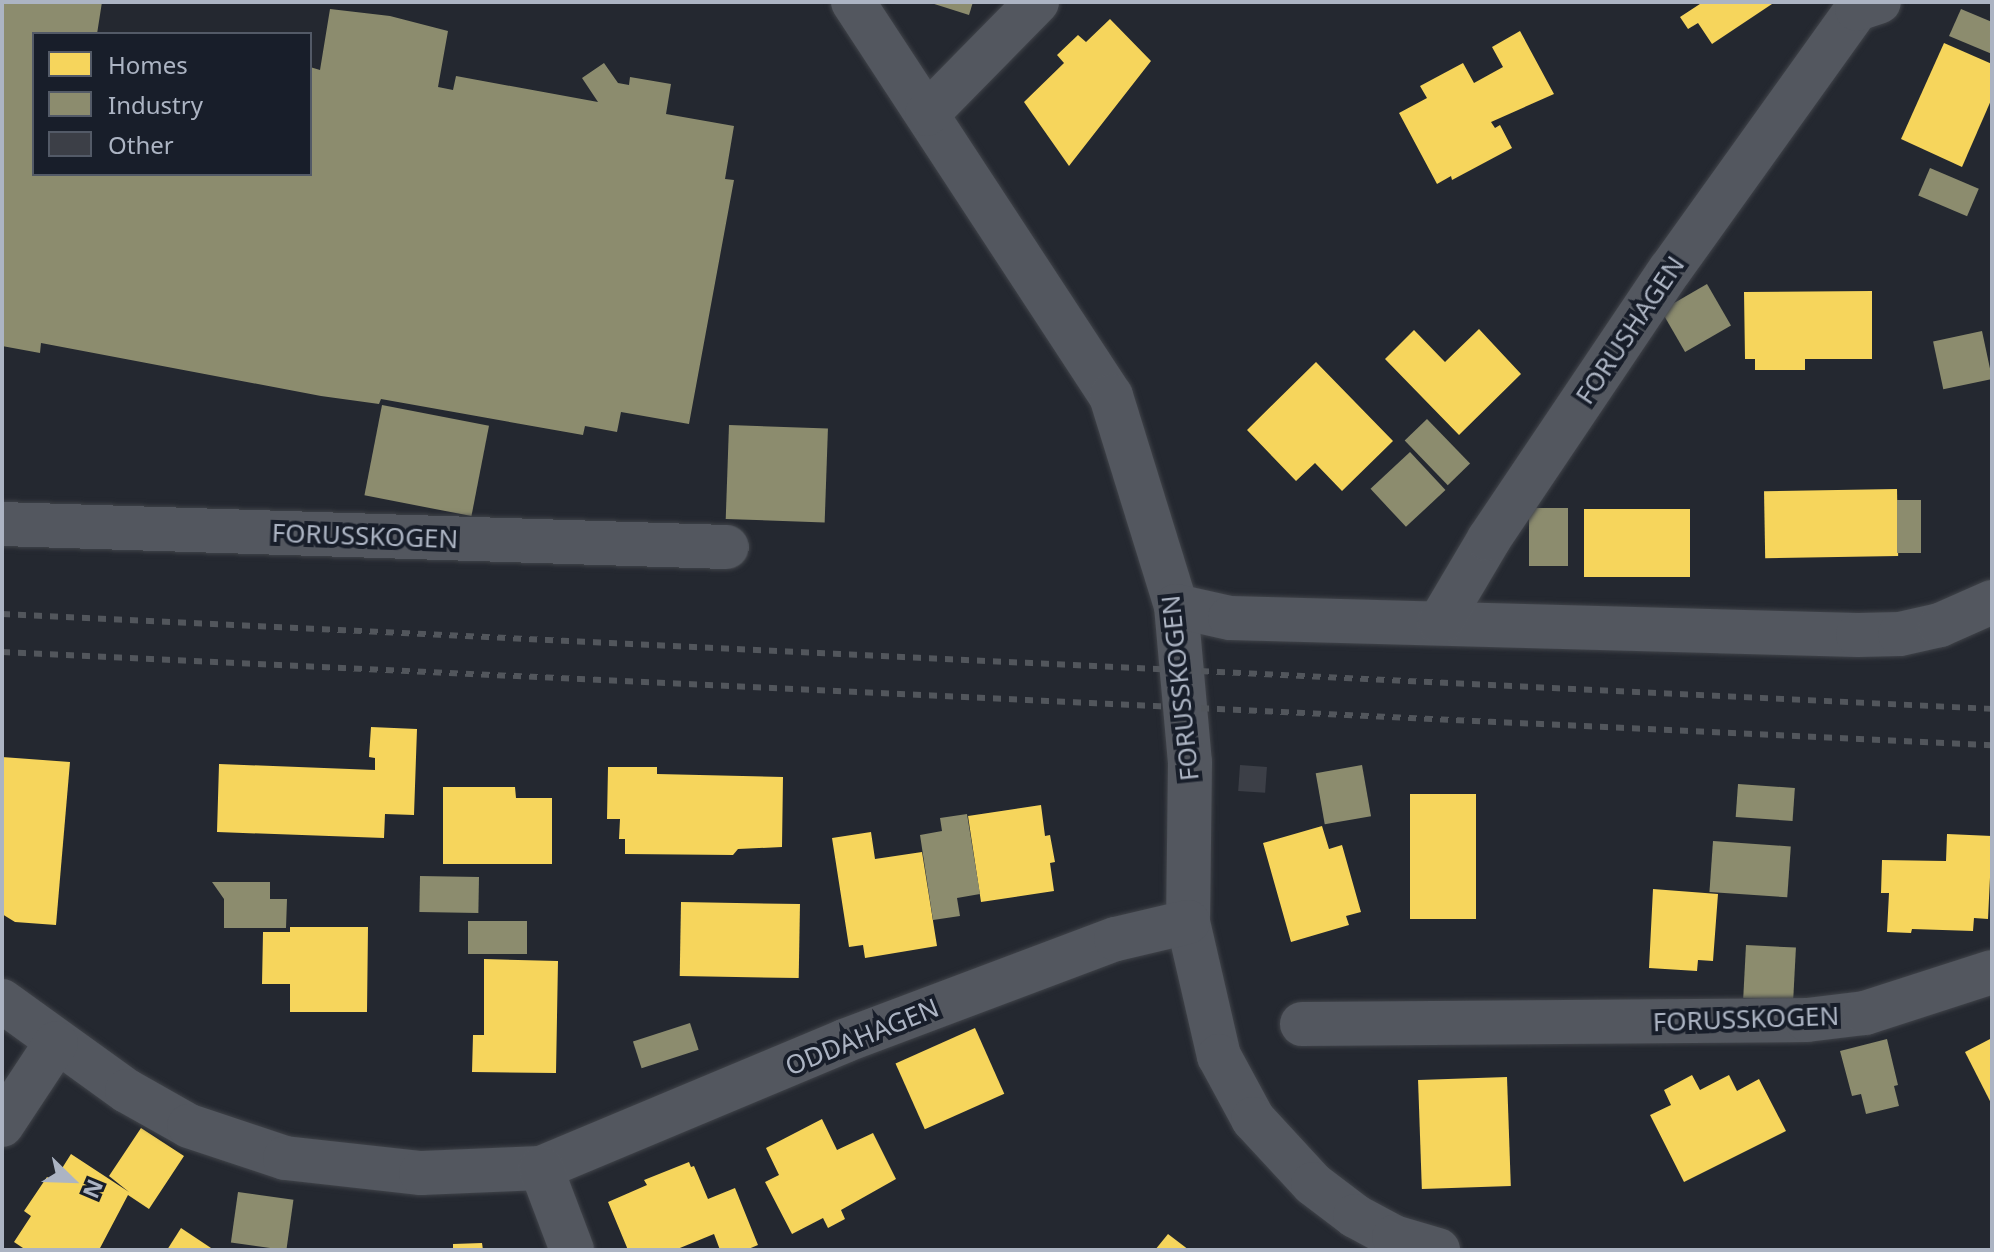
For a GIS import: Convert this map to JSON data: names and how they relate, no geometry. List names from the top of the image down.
{
  "streets": {
    "street": ["FORUSHAGEN", "FORUSSKOGEN", "ODDAHAGEN"]
  },
  "crossings": [
    ["FORUSSKOGEN", "ODDAHAGEN"]
  ],
  "legend": ["Homes", "Industry", "Other"],
  "north": "bottom right"
}
